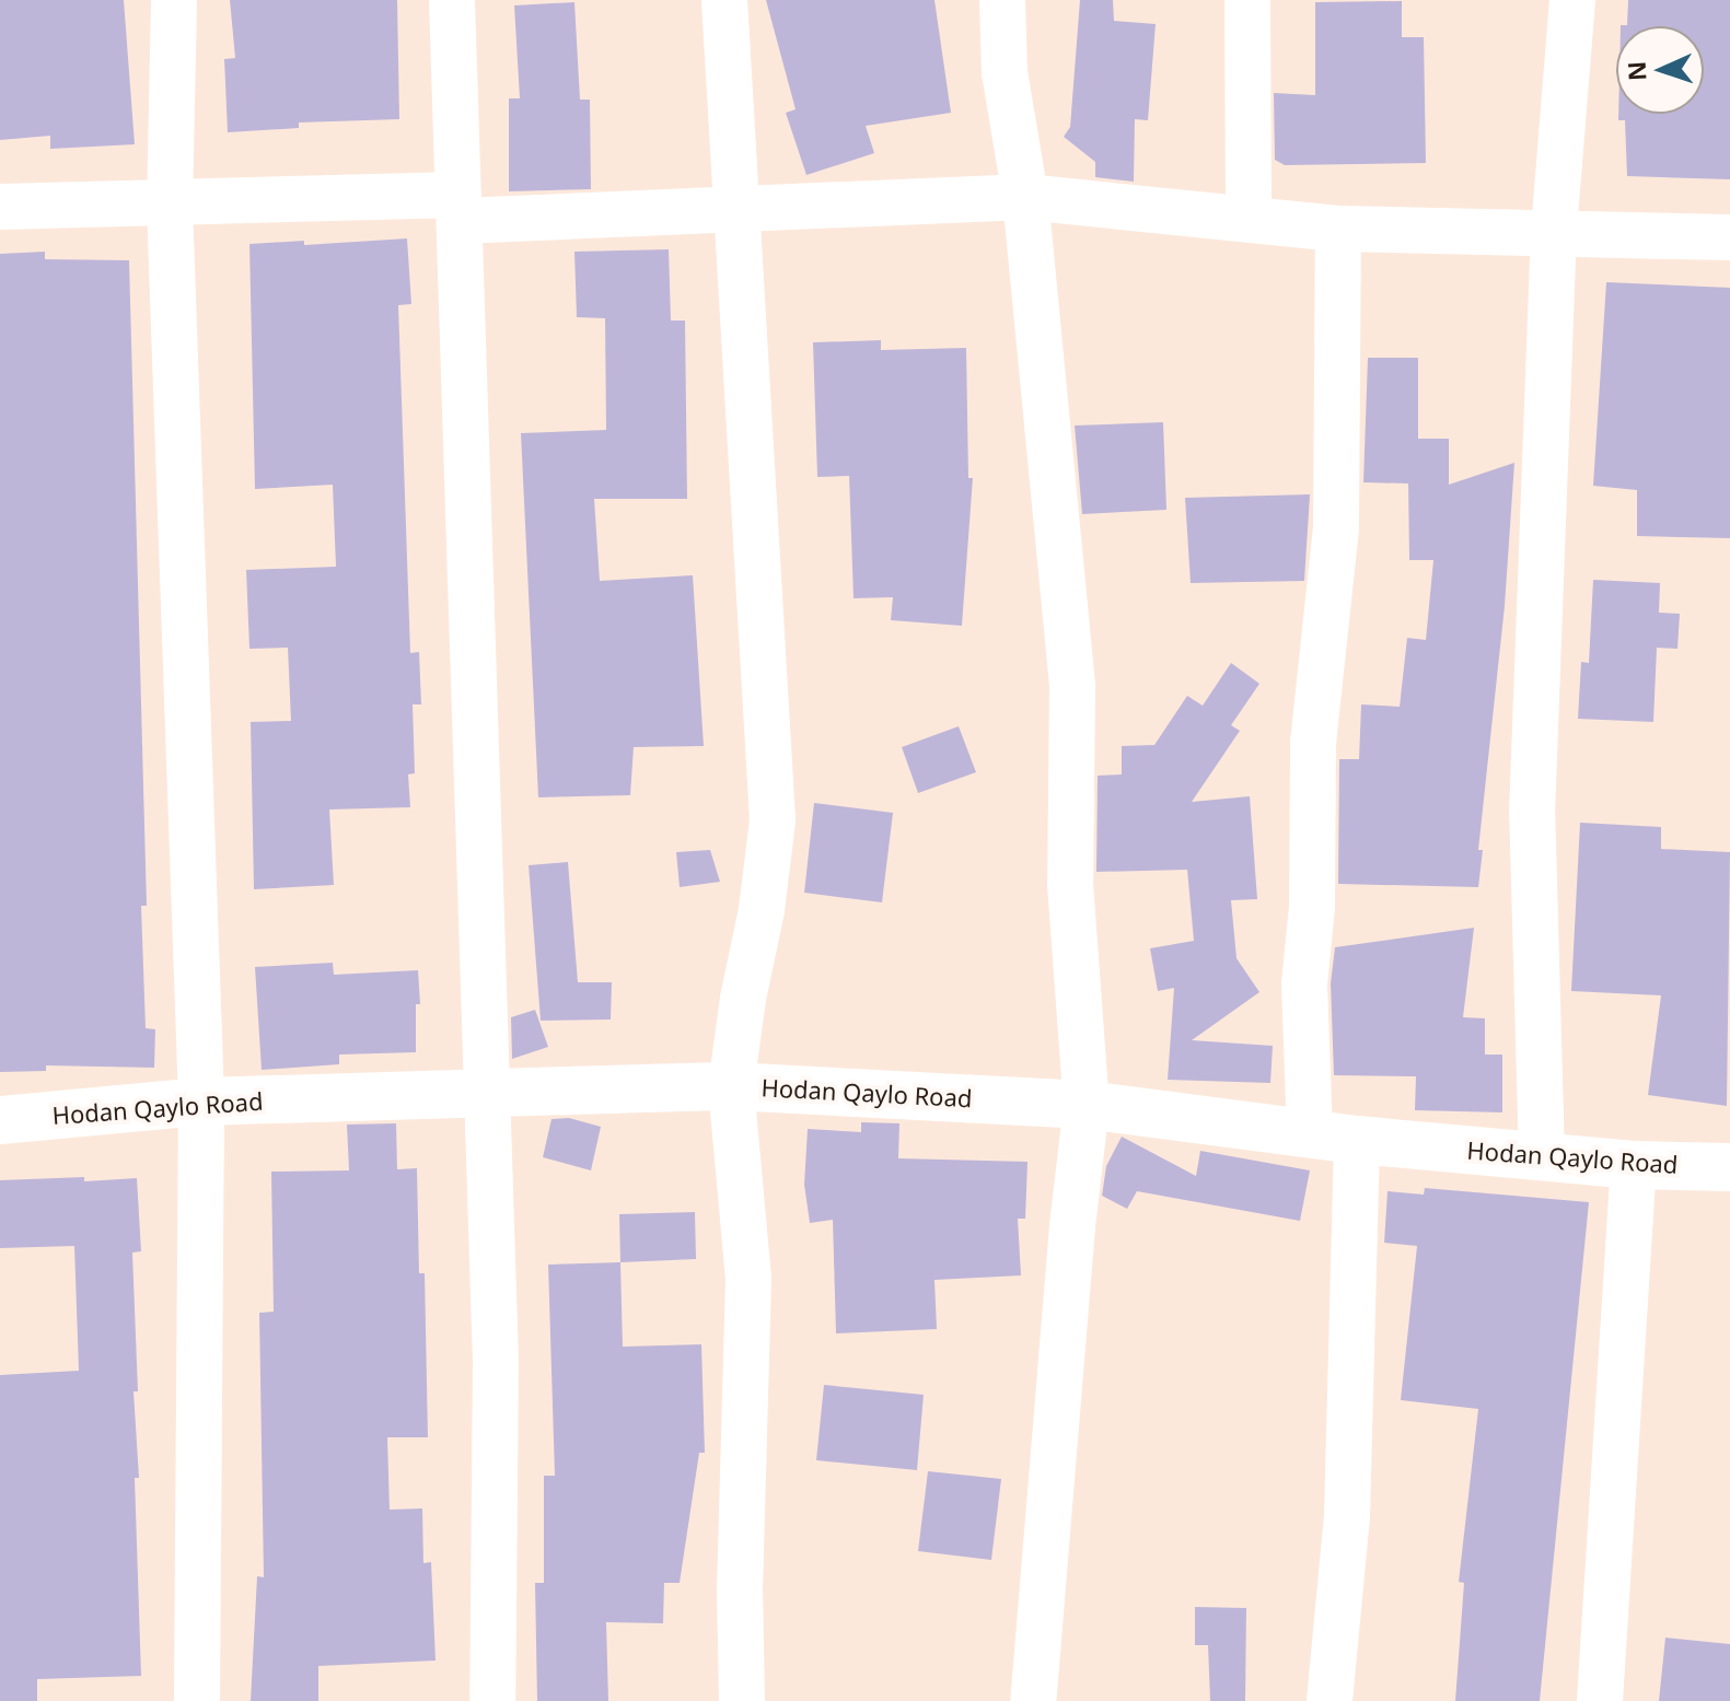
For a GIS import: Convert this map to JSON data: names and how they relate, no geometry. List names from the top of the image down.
{
  "streets": {
    "street": ["Hodan Qaylo Road"]
  },
  "north": "left"
}
